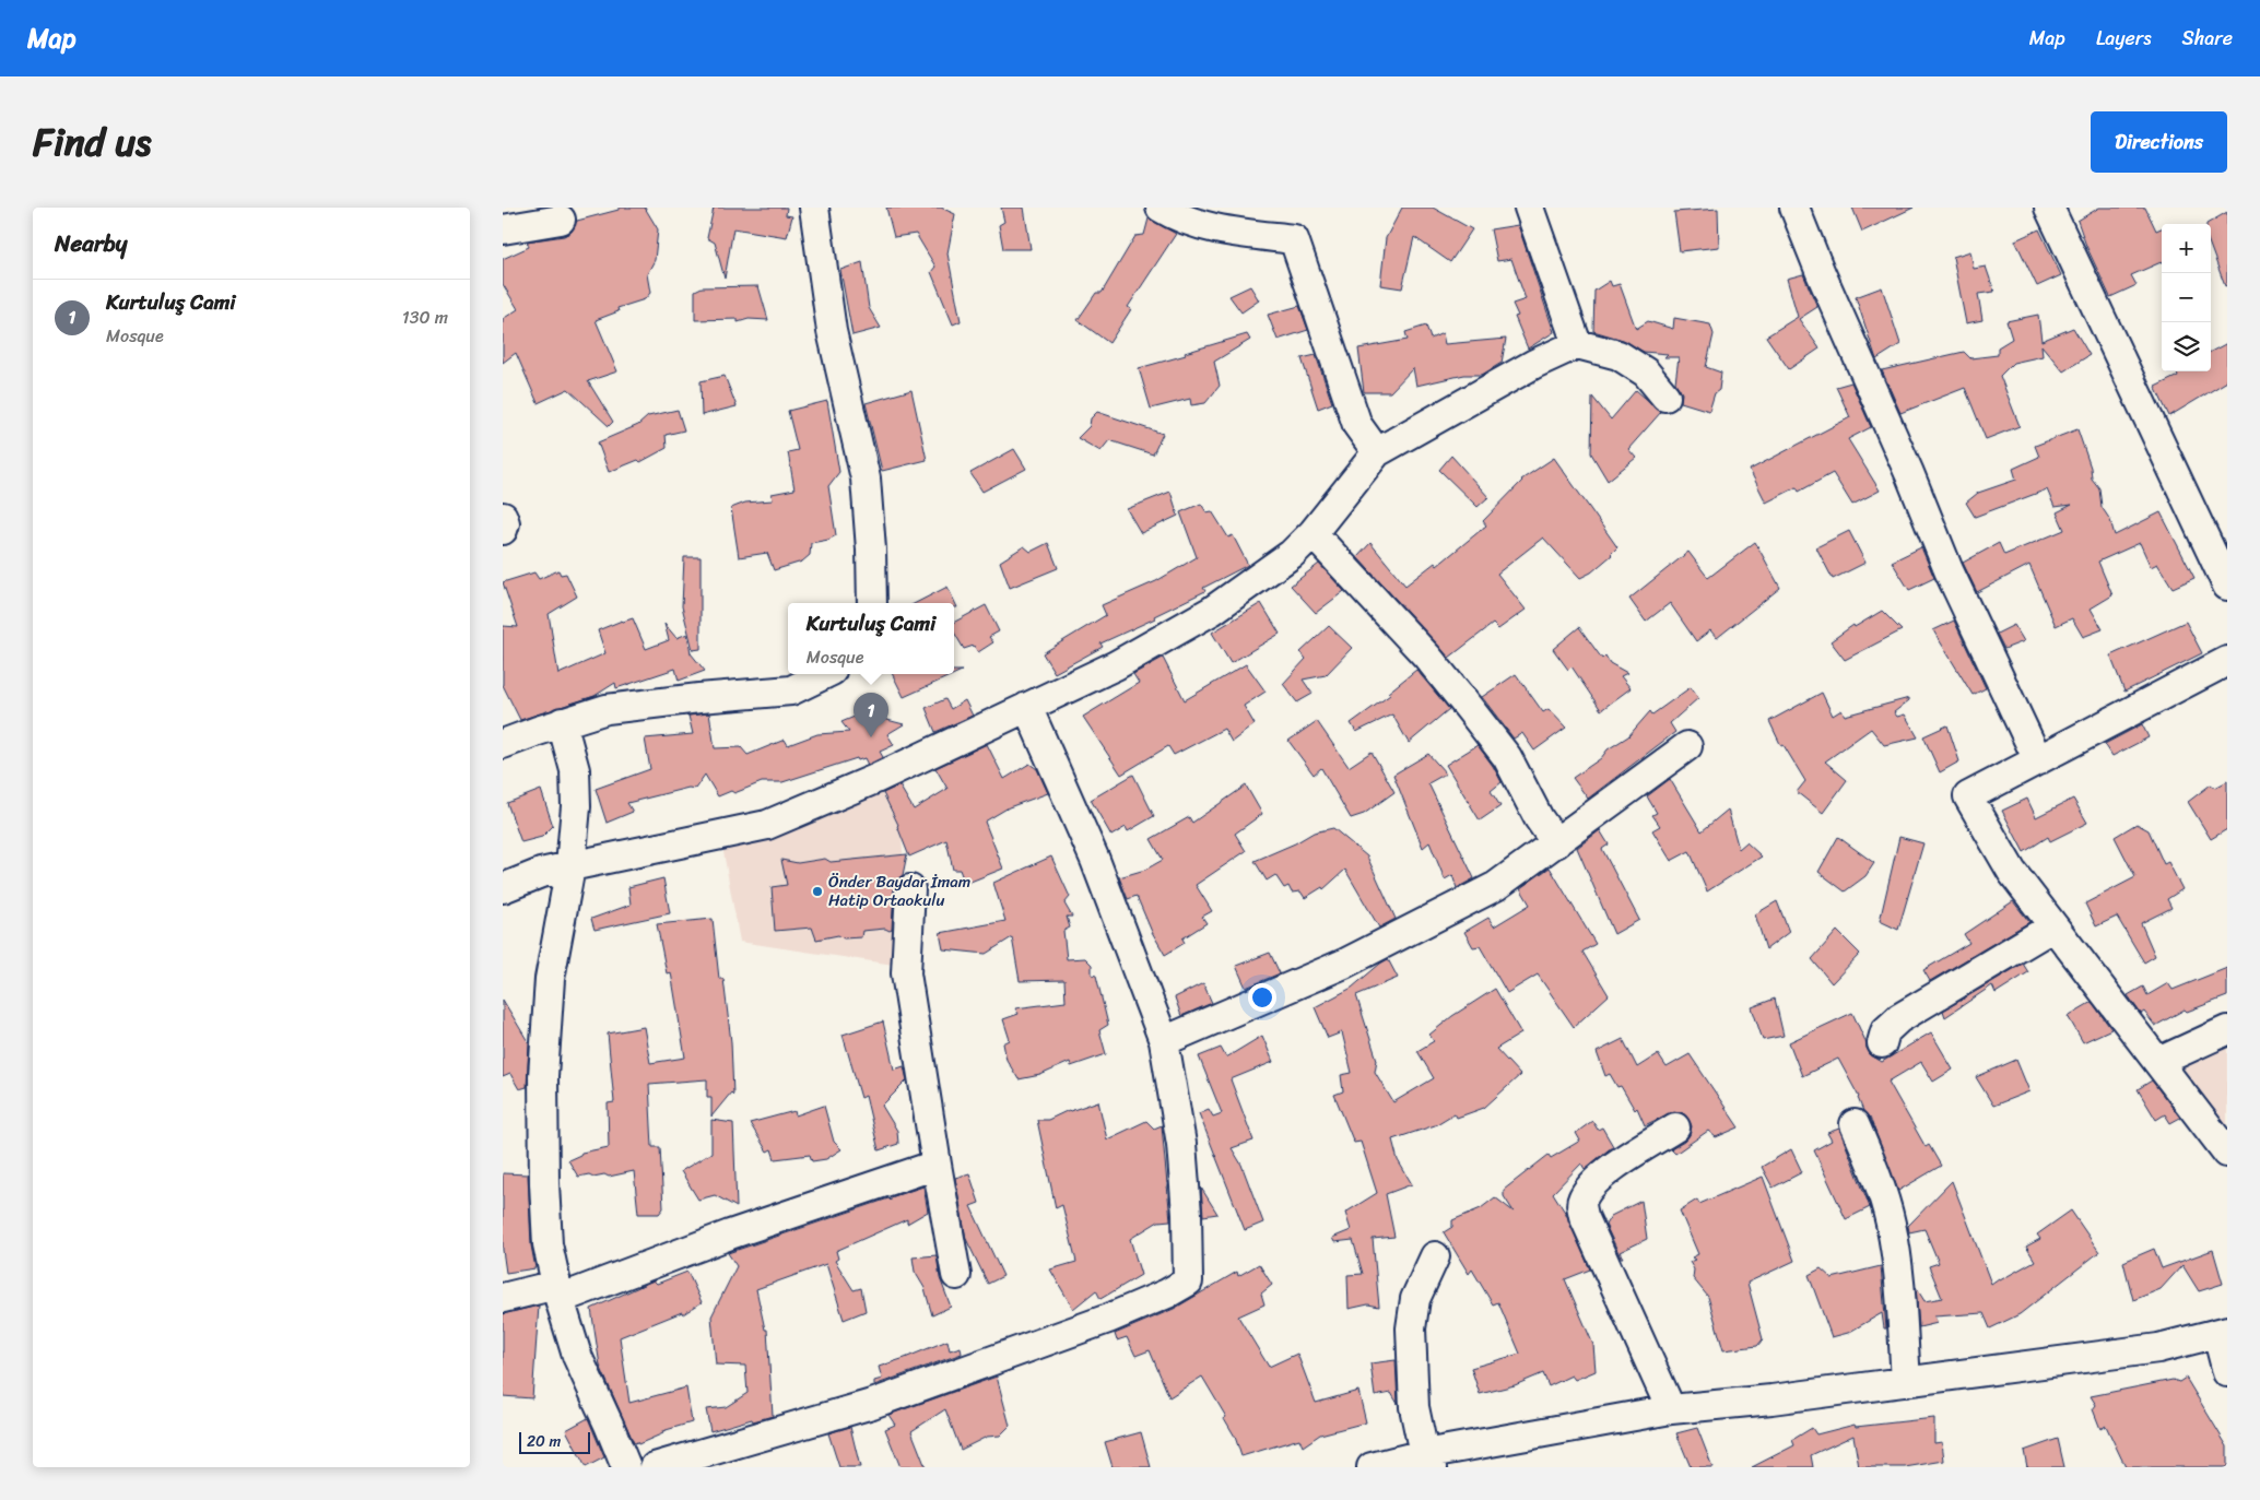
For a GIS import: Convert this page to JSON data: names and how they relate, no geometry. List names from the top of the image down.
{
  "places": ["Önder Baydar İmam Hatip Ortaokulu"],
  "scale_bar": "20 m",
  "page": {
    "header": "Map",
    "nav": ["Map", "Layers", "Share"],
    "title": "Find us",
    "buttons": "Directions",
    "heading": "Nearby",
    "map_buttons": ["+", "−"],
    "list": [
      {
        "mark": "1",
        "name": "Kurtuluş Cami",
        "note": "Mosque",
        "value": "130 m"
      }
    ],
    "popup": ["Kurtuluş Cami", "Mosque"],
    "pins": "1",
    "scale": "20 m"
  }
}
